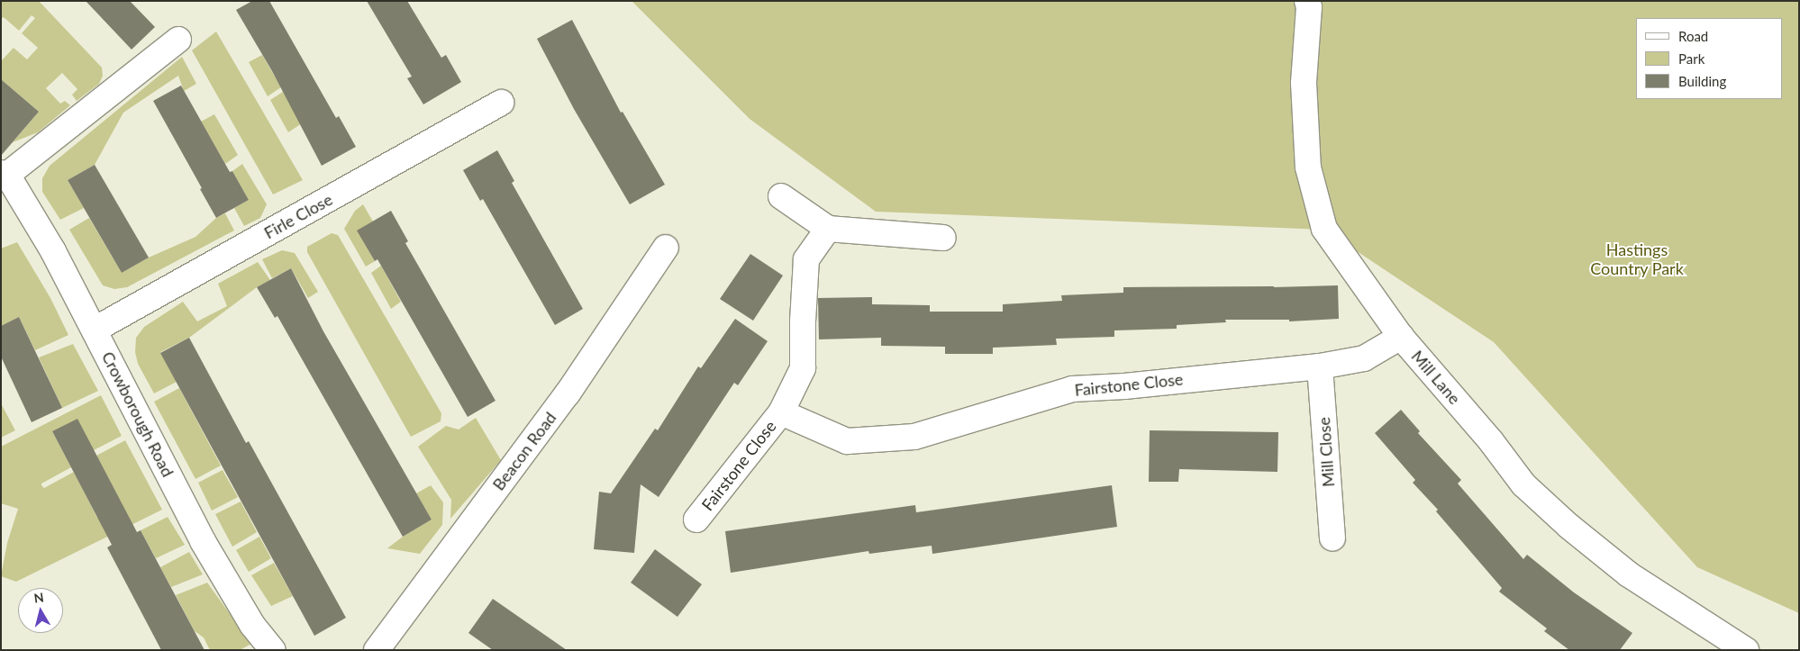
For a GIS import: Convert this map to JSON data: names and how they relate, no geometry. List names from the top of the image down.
{
  "streets": {
    "street": [
      "Firle Close",
      "Mill Lane",
      "Fairstone Close",
      "Crowborough Road",
      "Beacon Road",
      "Mill Close"
    ]
  },
  "crossings": [
    ["Firle Close", "Crowborough Road"],
    ["Mill Lane", "Fairstone Close"],
    ["Fairstone Close", "Mill Close"]
  ],
  "parks": ["Hastings Country Park"],
  "legend": ["Road", "Park", "Building"],
  "north": "top"
}
